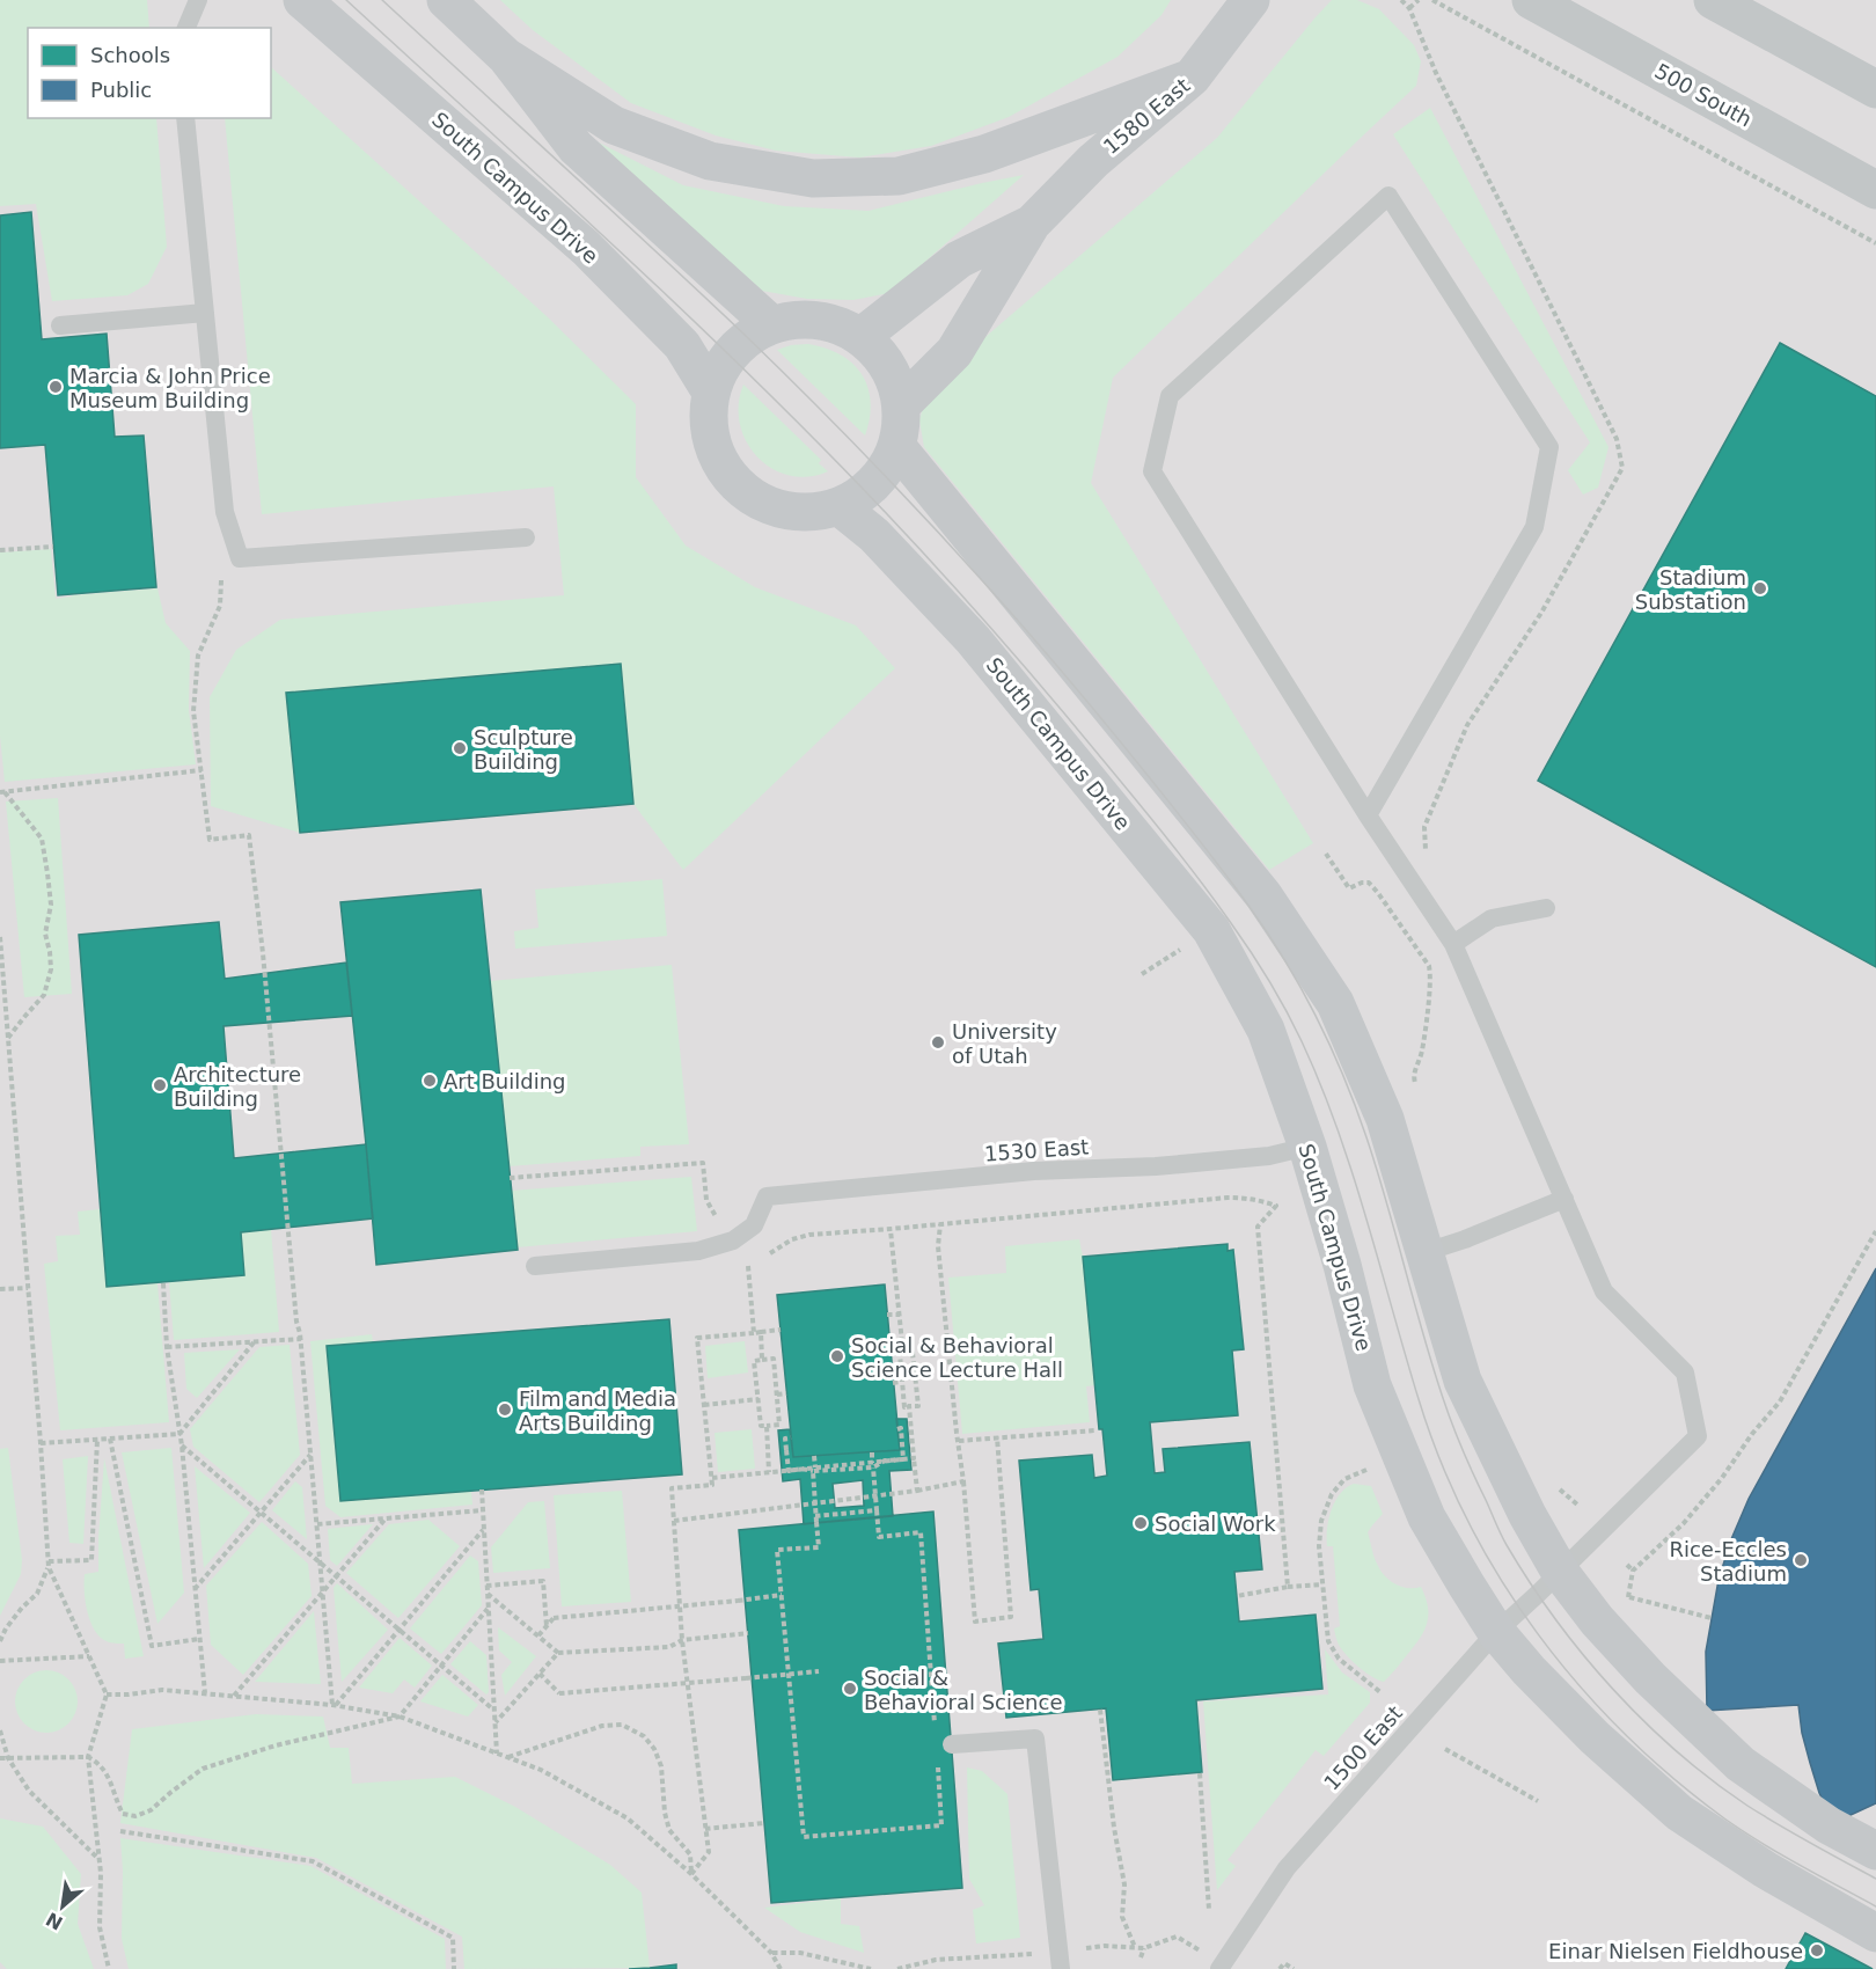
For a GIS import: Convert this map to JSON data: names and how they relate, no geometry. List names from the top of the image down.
{
  "streets": {
    "main road": ["500 South"],
    "street": ["1580 East", "South Campus Drive"],
    "lane": ["1530 East", "1500 East"]
  },
  "crossings": [
    ["1580 East", "South Campus Drive"],
    ["South Campus Drive", "1530 East"],
    ["South Campus Drive", "1500 East"]
  ],
  "places": [
    "Marcia & John Price Museum Building",
    "Stadium Substation",
    "Sculpture Building",
    "University of Utah",
    "Art Building",
    "Architecture Building",
    "Social & Behavioral Science Lecture Hall",
    "Film and Media Arts Building",
    "Social Work",
    "Rice-Eccles Stadium",
    "Social & Behavioral Science",
    "Einar Nielsen Fieldhouse"
  ],
  "legend": ["Schools", "Public"],
  "north": "bottom left"
}
